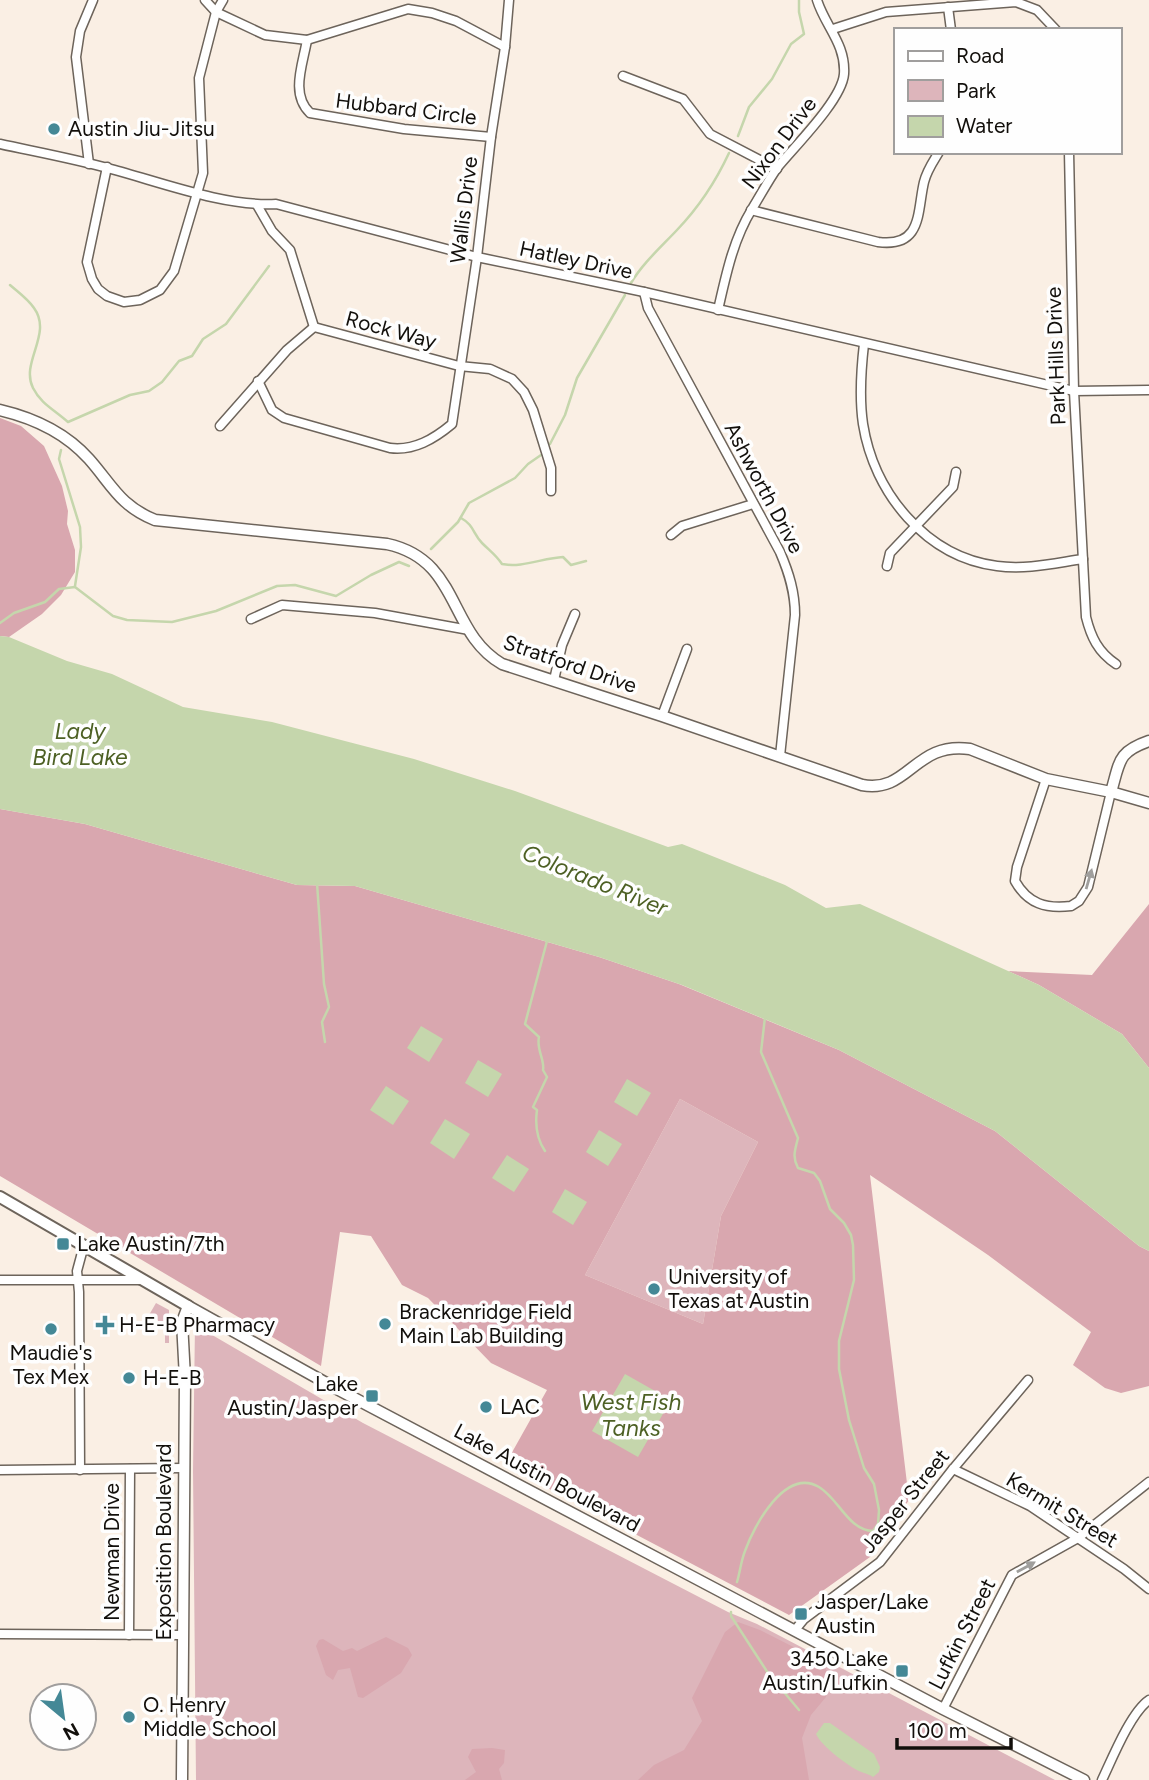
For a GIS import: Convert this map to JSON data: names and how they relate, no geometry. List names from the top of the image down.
{
  "streets": {
    "main road": ["Lake Austin Boulevard"],
    "street": [
      "Hubbard Circle",
      "Nixon Drive",
      "Wallis Drive",
      "Hatley Drive",
      "Rock Way",
      "Park Hills Drive",
      "Ashworth Drive",
      "Stratford Drive",
      "Jasper Street",
      "Kermit Street",
      "Exposition Boulevard",
      "Newman Drive",
      "Lufkin Street"
    ]
  },
  "crossings": [
    ["Hubbard Circle", "Wallis Drive"],
    ["Nixon Drive", "Hatley Drive"],
    ["Wallis Drive", "Hatley Drive"],
    ["Wallis Drive", "Rock Way"],
    ["Hatley Drive", "Park Hills Drive"],
    ["Hatley Drive", "Ashworth Drive"],
    ["Ashworth Drive", "Stratford Drive"],
    ["Lake Austin Boulevard", "Jasper Street"],
    ["Lake Austin Boulevard", "Exposition Boulevard"],
    ["Lake Austin Boulevard", "Newman Drive"],
    ["Lake Austin Boulevard", "Lufkin Street"],
    ["Jasper Street", "Kermit Street"],
    ["Kermit Street", "Lufkin Street"]
  ],
  "one_way": ["Lufkin Street"],
  "water": ["Lady Bird Lake", "Colorado River", "West Fish Tanks"],
  "places": {
    "other": [
      "Austin Jiu-Jitsu",
      "University of Texas at Austin",
      "Brackenridge Field Main Lab Building",
      "Maudie's Tex Mex",
      "H-E-B",
      "LAC",
      "O. Henry Middle School"
    ],
    "transit": [
      "Lake Austin/7th",
      "Lake Austin/Jasper",
      "Jasper/Lake Austin",
      "3450 Lake Austin/Lufkin"
    ],
    "health": ["H-E-B Pharmacy"]
  },
  "legend": ["Road", "Park", "Water"],
  "scale_bar": "100 m",
  "north": "bottom right"
}
